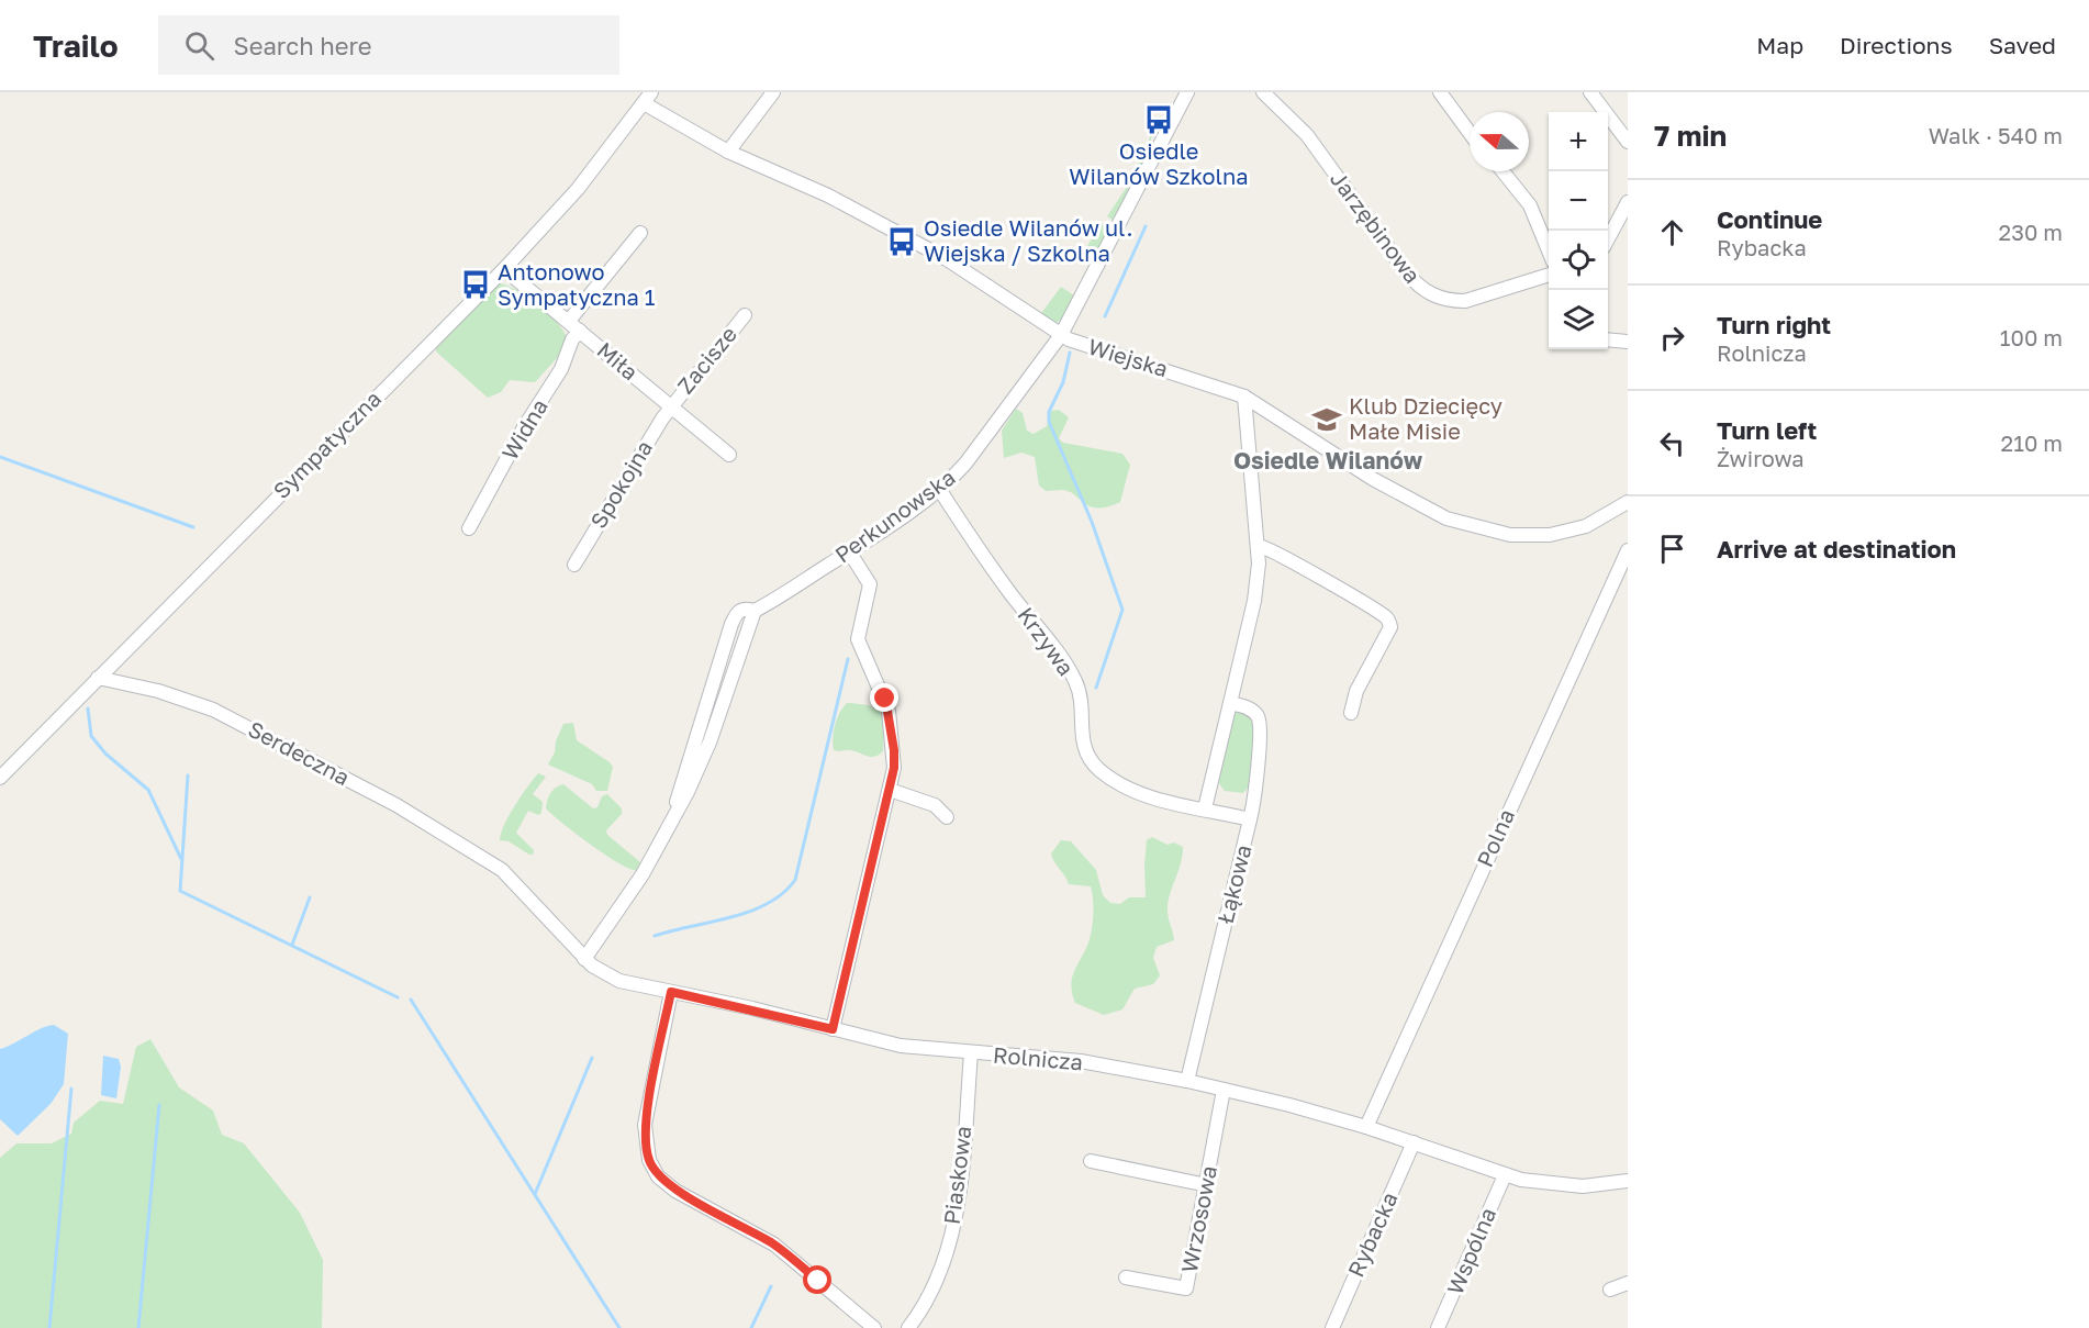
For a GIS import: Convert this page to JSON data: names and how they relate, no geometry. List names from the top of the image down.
{
  "streets": {
    "street": [
      "Jarzębinowa",
      "Wiejska",
      "Zacisze",
      "Miła",
      "Widna",
      "Sympatyczna",
      "Spokojna",
      "Perkunowska",
      "Krzywa",
      "Serdeczna",
      "Polna",
      "Łąkowa",
      "Rolnicza",
      "Piaskowa",
      "Wrzosowa",
      "Rybacka",
      "Wspólna"
    ]
  },
  "crossings": [
    ["Wiejska", "Sympatyczna"],
    ["Wiejska", "Perkunowska"],
    ["Zacisze", "Miła"],
    ["Zacisze", "Spokojna"],
    ["Miła", "Widna"],
    ["Miła", "Sympatyczna"],
    ["Miła", "Spokojna"],
    ["Sympatyczna", "Serdeczna"],
    ["Perkunowska", "Krzywa"],
    ["Perkunowska", "Rolnicza"],
    ["Krzywa", "Łąkowa"],
    ["Serdeczna", "Rolnicza"],
    ["Polna", "Rolnicza"],
    ["Łąkowa", "Rolnicza"],
    ["Rolnicza", "Piaskowa"],
    ["Rolnicza", "Wrzosowa"],
    ["Rolnicza", "Rybacka"],
    ["Rolnicza", "Wspólna"]
  ],
  "districts": ["Osiedle Wilanów"],
  "places": {
    "bus stop": ["Osiedle Wilanów Szkolna", "Osiedle Wilanów ul. Wiejska / Szkolna", "Antonowo Sympatyczna 1"],
    "school or university": ["Klub Dziecięcy Małe Misie"]
  },
  "north": "left",
  "page": {
    "header": "Trailo",
    "search": "Search here",
    "nav": ["Map", "Directions", "Saved"],
    "heading": ["7 min", "Walk · 540 m"],
    "map_buttons": ["+", "−"],
    "list": [
      ["Continue", "Rybacka", "230 m"],
      ["Turn right", "Rolnicza", "100 m"],
      ["Turn left", "Żwirowa", "210 m"],
      "Arrive at destination"
    ]
  }
}
